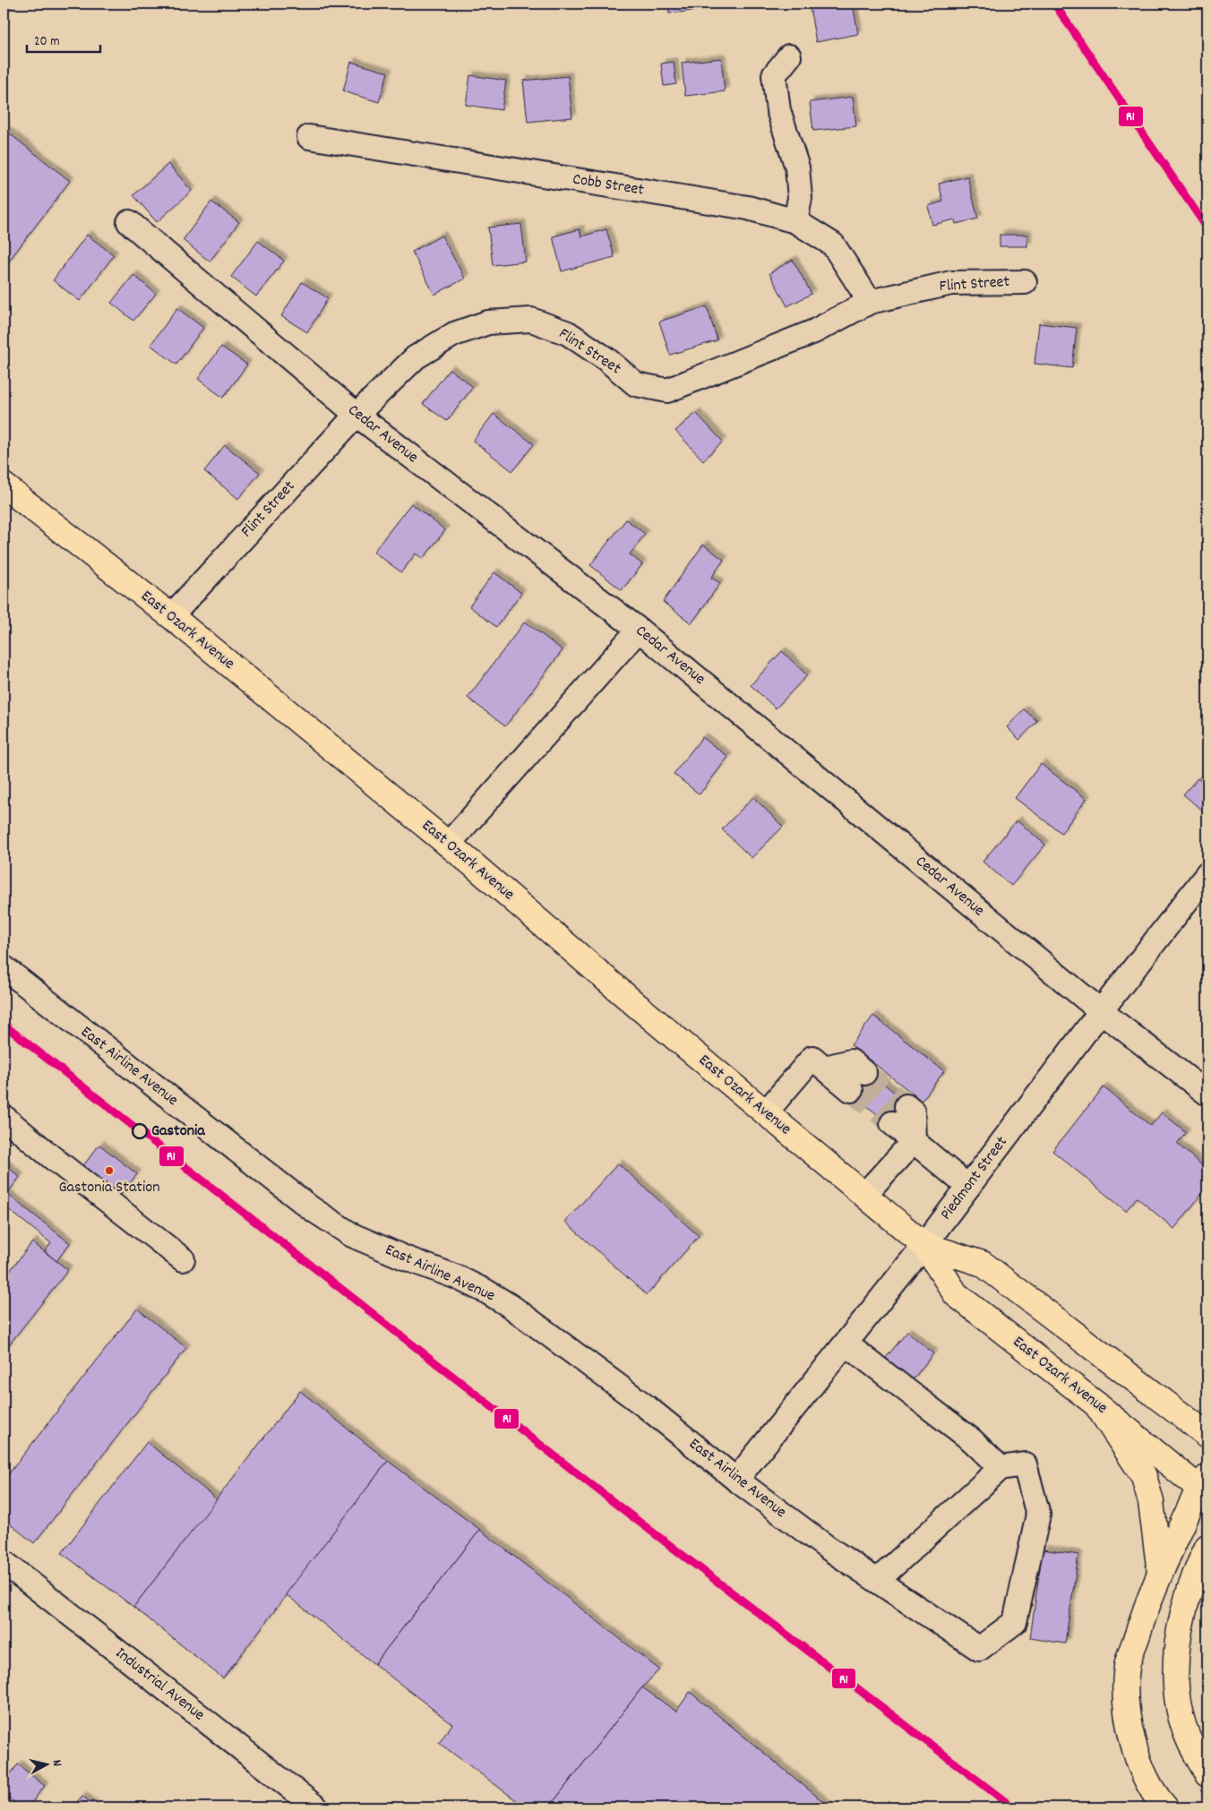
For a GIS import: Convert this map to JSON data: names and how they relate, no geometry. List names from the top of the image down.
{
  "streets": {
    "main road": ["East Ozark Avenue"],
    "street": [
      "Cobb Street",
      "Flint Street",
      "Cedar Avenue",
      "East Airline Avenue",
      "Piedmont Street",
      "Industrial Avenue"
    ]
  },
  "crossings": [
    ["Cobb Street", "Flint Street"],
    ["Flint Street", "Cedar Avenue"],
    ["Flint Street", "East Ozark Avenue"],
    ["Cedar Avenue", "Piedmont Street"],
    ["East Ozark Avenue", "Piedmont Street"],
    ["East Airline Avenue", "Piedmont Street"]
  ],
  "places": ["Gastonia", "Gastonia Station"],
  "lines": ["transit line R1"],
  "scale_bar": "20 m",
  "north": "right"
}
